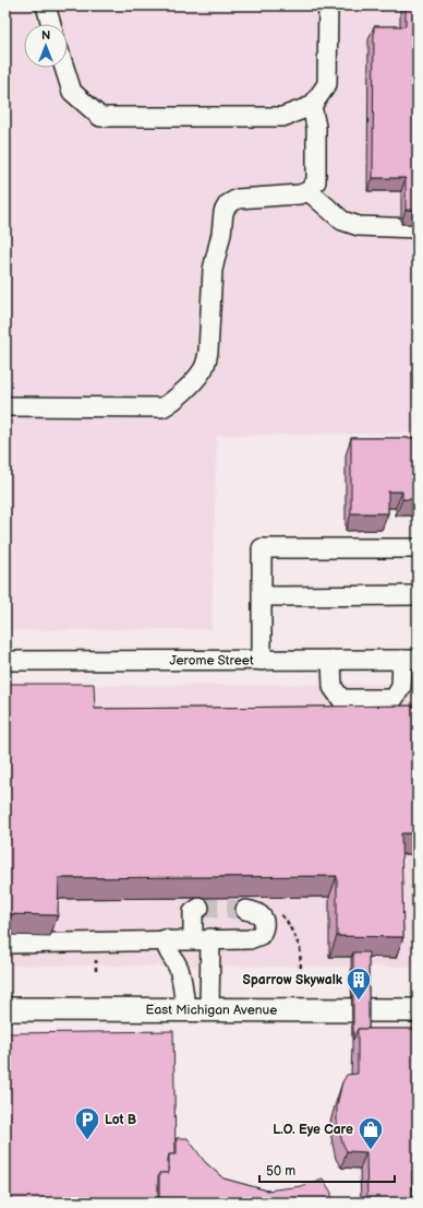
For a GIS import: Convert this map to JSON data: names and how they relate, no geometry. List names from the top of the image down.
{
  "streets": {
    "main road": ["East Michigan Avenue"],
    "street": ["Jerome Street"]
  },
  "places": {
    "building": ["Sparrow Skywalk"],
    "parking": ["Lot B"],
    "shop": ["L.O. Eye Care"]
  },
  "scale_bar": "50 m",
  "north": "top"
}
